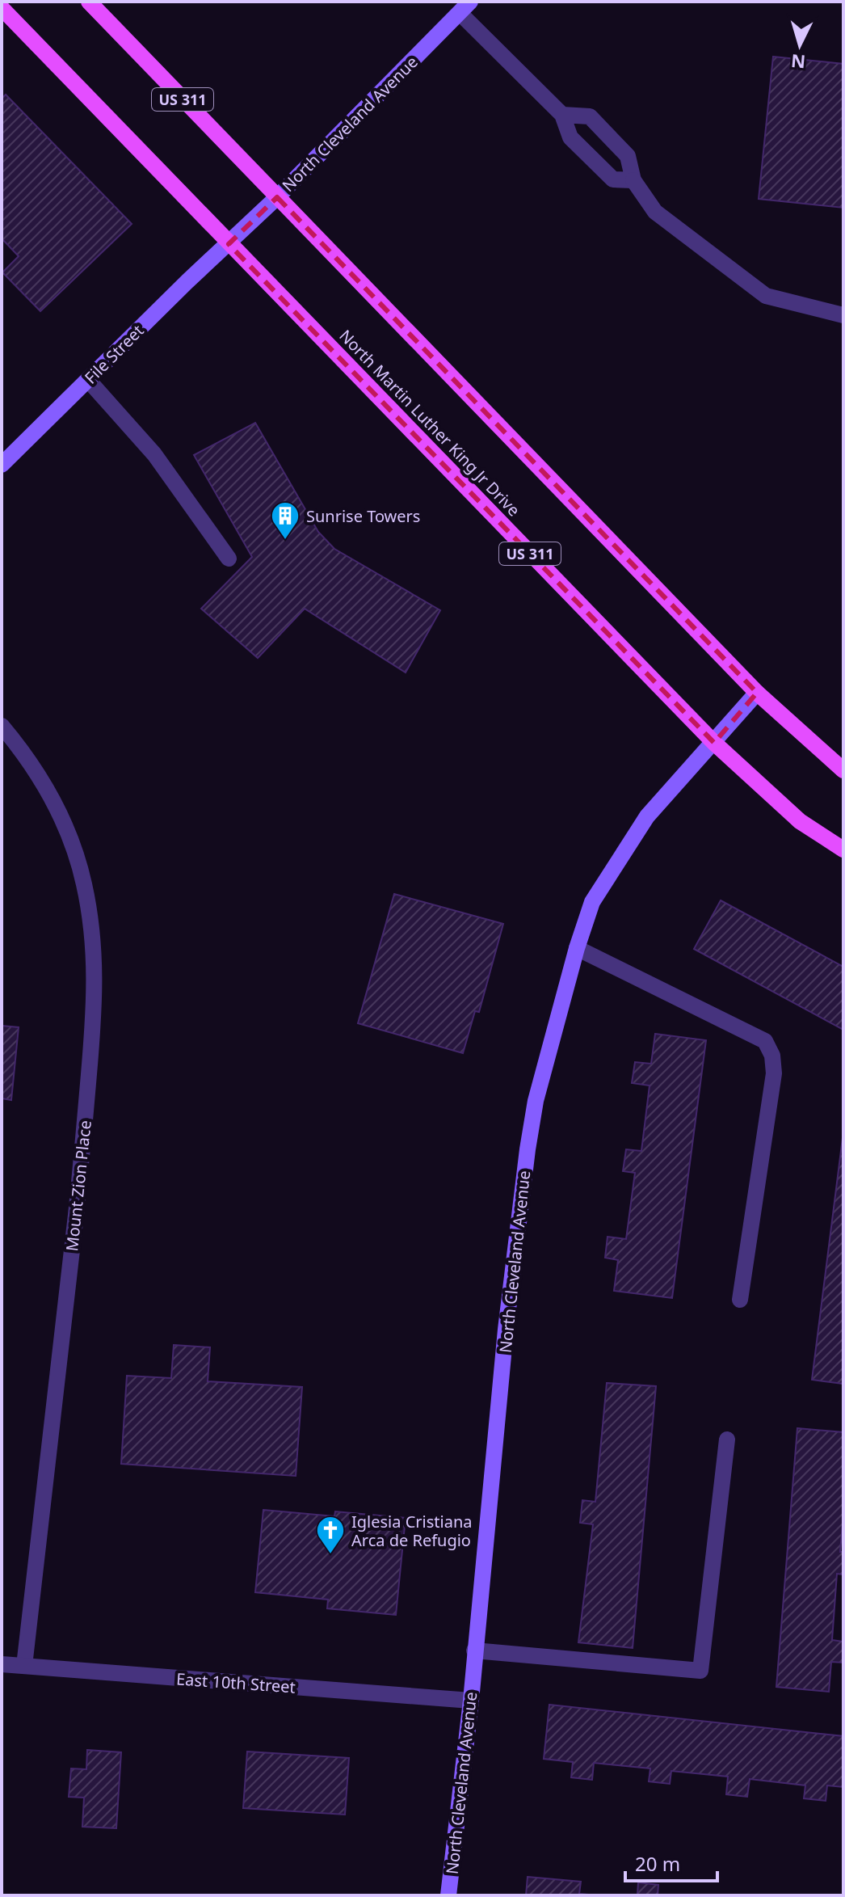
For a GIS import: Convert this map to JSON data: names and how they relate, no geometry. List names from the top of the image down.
{
  "streets": {
    "main road": ["US 311", "North Martin Luther King Jr Drive"],
    "street": [
      "North Cleveland Avenue",
      "File Street",
      "Mount Zion Place",
      "East 10th Street"
    ]
  },
  "crossings": [
    ["US 311", "North Cleveland Avenue"],
    ["North Cleveland Avenue", "File Street"],
    ["North Cleveland Avenue", "North Martin Luther King Jr Drive"],
    ["North Cleveland Avenue", "East 10th Street"],
    ["File Street", "North Martin Luther King Jr Drive"],
    ["Mount Zion Place", "East 10th Street"]
  ],
  "places": {
    "building": ["Sunrise Towers"],
    "church": ["Iglesia Cristiana Arca de Refugio"]
  },
  "scale_bar": "20 m",
  "north": "bottom"
}
